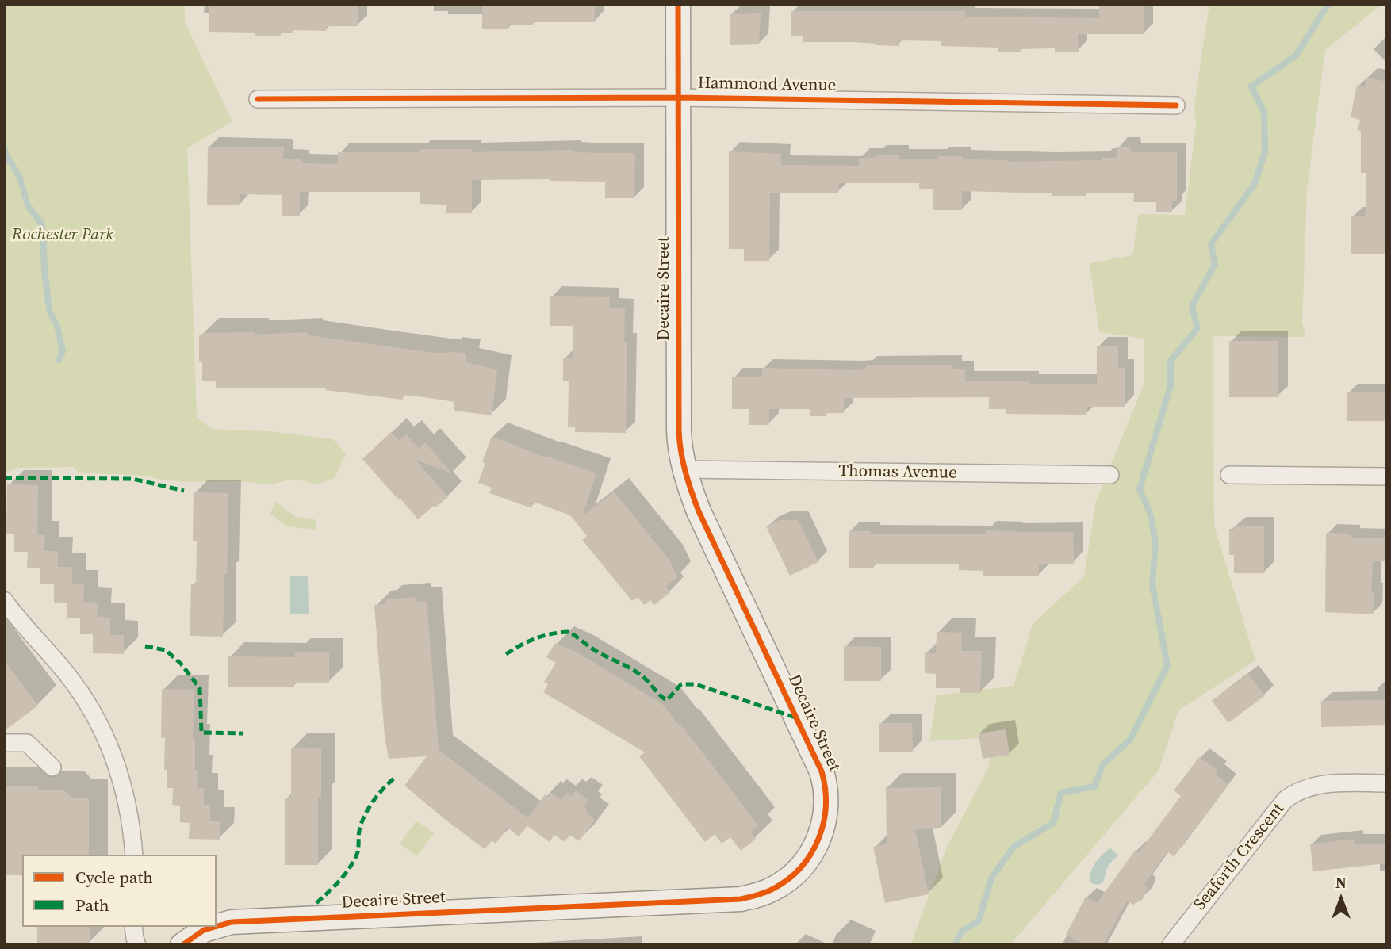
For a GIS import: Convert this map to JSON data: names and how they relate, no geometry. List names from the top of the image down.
{
  "streets": {
    "street": [
      "Hammond Avenue",
      "Decaire Street",
      "Thomas Avenue",
      "Seaforth Crescent"
    ]
  },
  "crossings": [
    ["Hammond Avenue", "Decaire Street"],
    ["Decaire Street", "Thomas Avenue"]
  ],
  "parks": ["Rochester Park"],
  "legend": ["Cycle path", "Path"],
  "north": "top"
}
